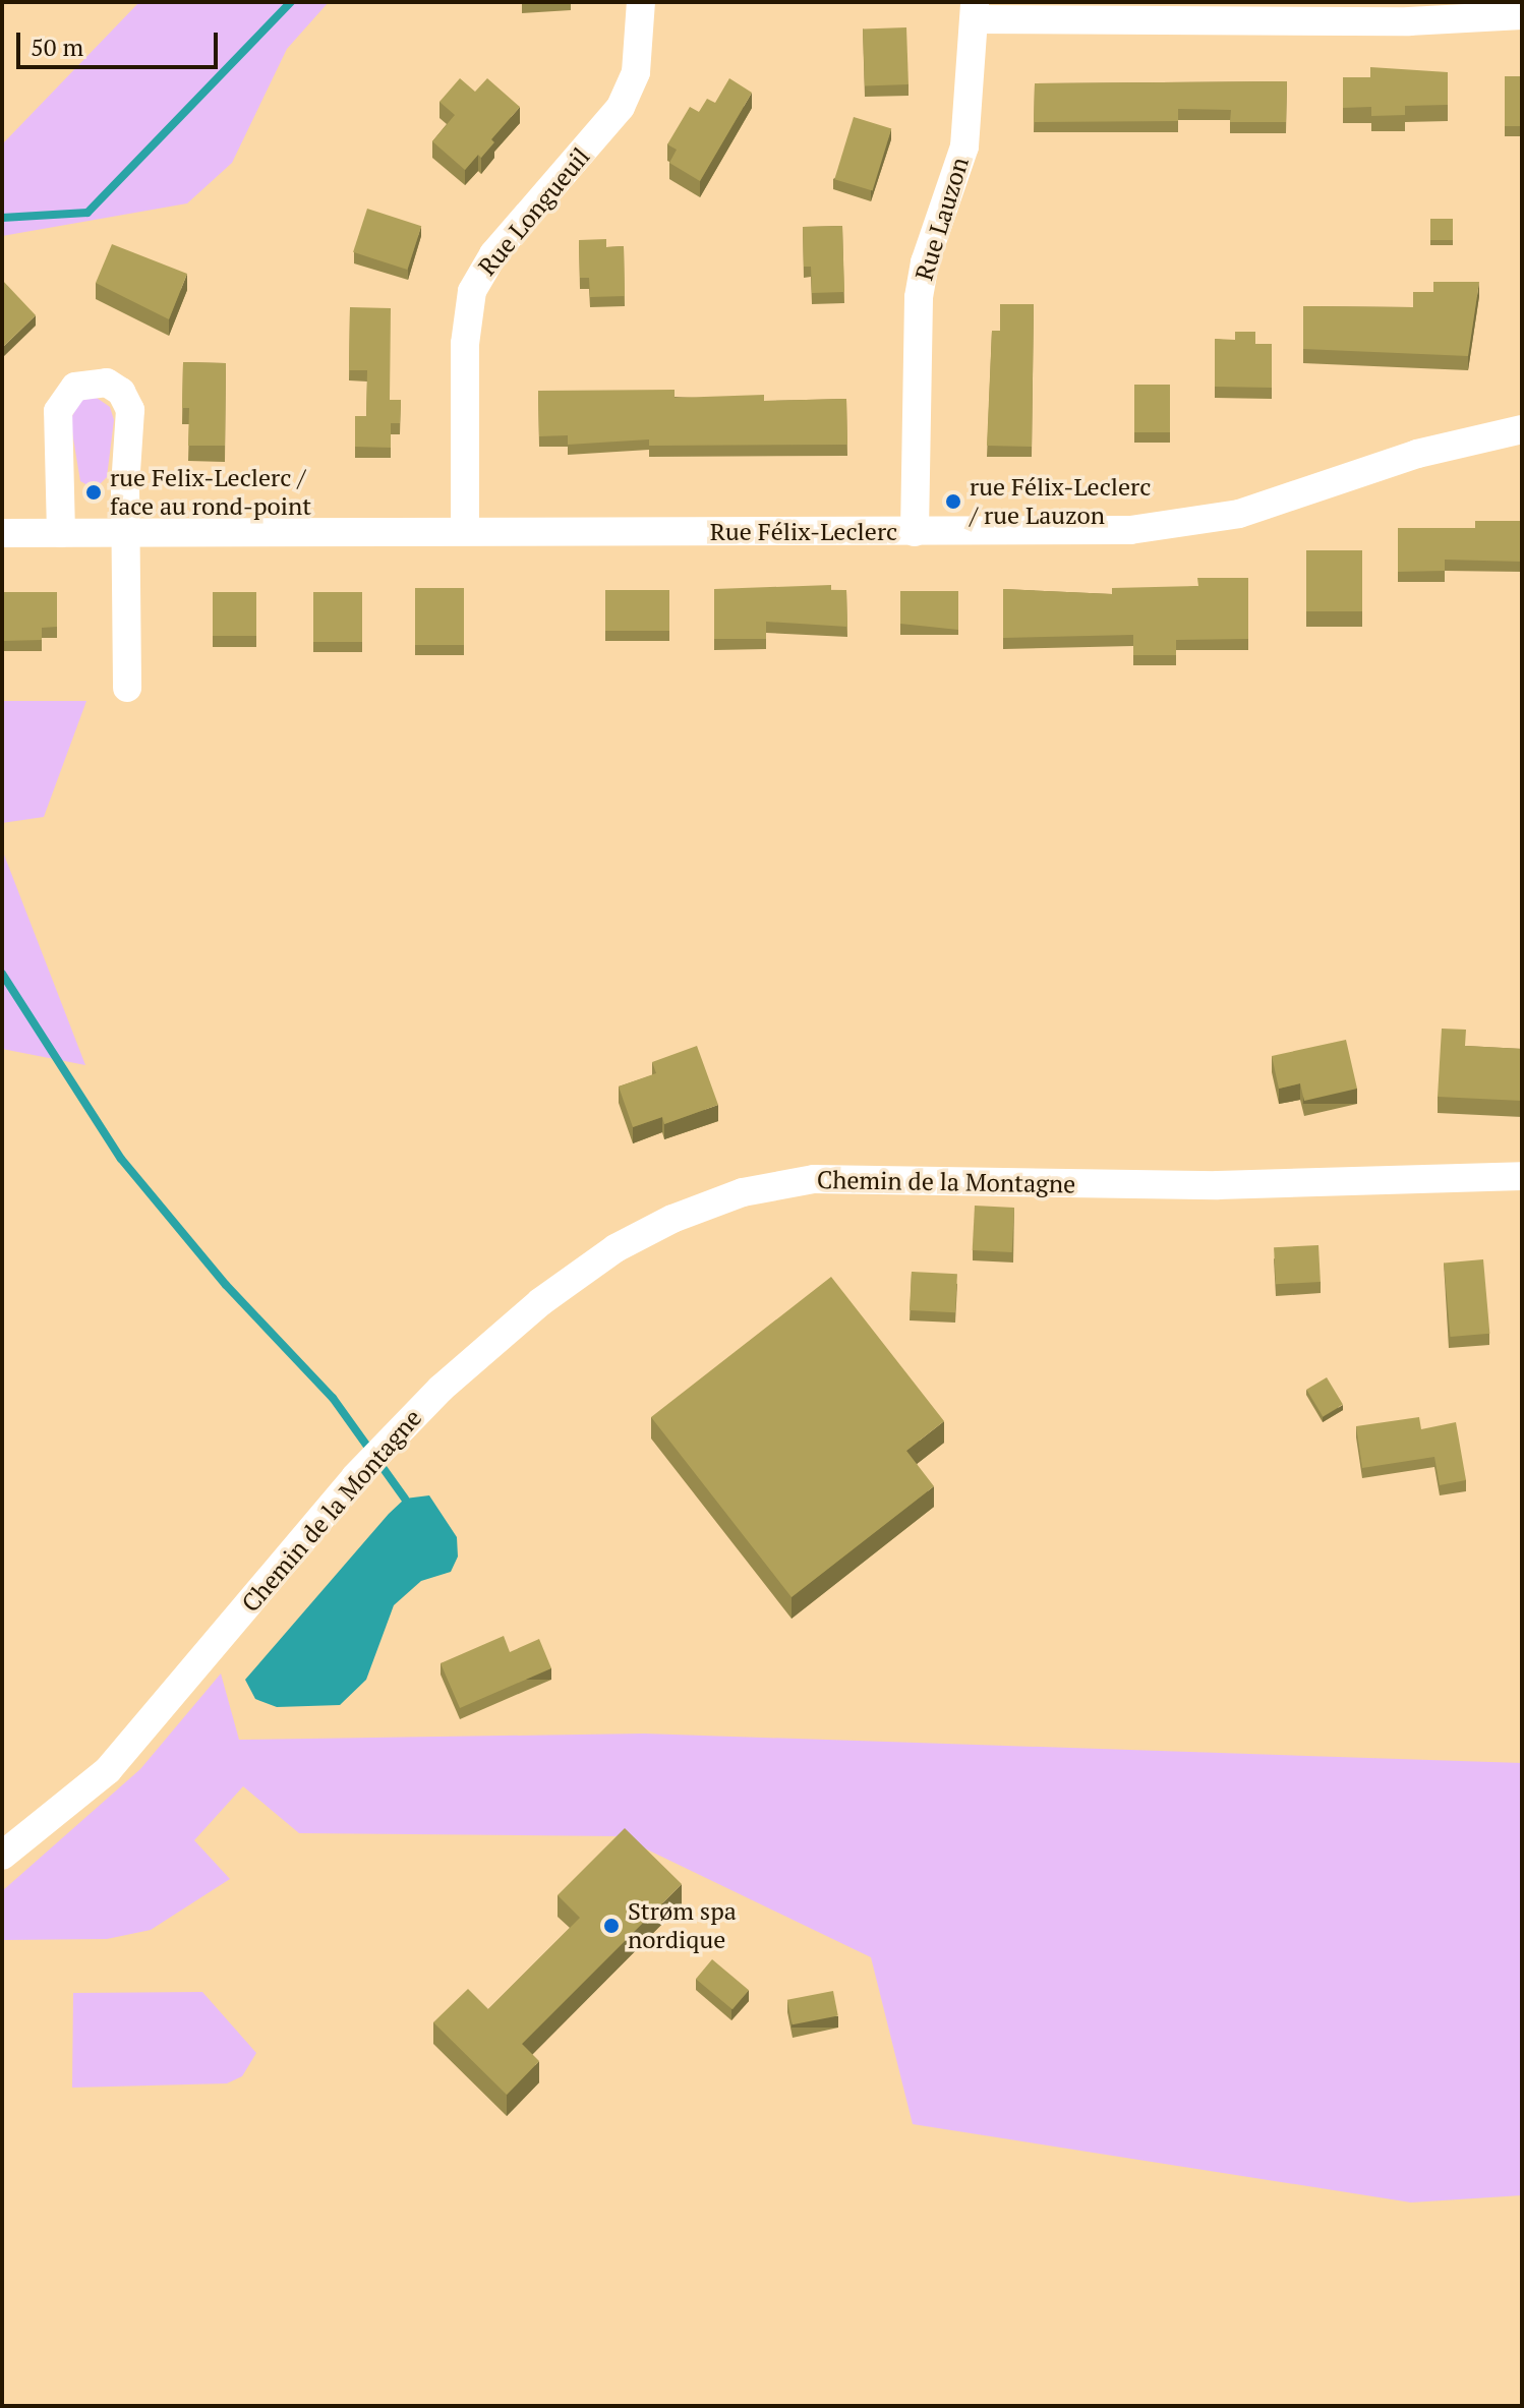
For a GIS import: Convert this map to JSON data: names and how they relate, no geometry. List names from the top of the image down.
{
  "streets": {
    "street": [
      "Rue Longueuil",
      "Rue Lauzon",
      "Rue Félix-Leclerc",
      "Chemin de la Montagne"
    ]
  },
  "crossings": [
    ["Rue Longueuil", "Rue Félix-Leclerc"],
    ["Rue Lauzon", "Rue Félix-Leclerc"]
  ],
  "places": ["rue Felix-Leclerc / face au rond-point", "rue Félix-Leclerc / rue Lauzon", "Strøm spa nordique"],
  "scale_bar": "50 m"
}
